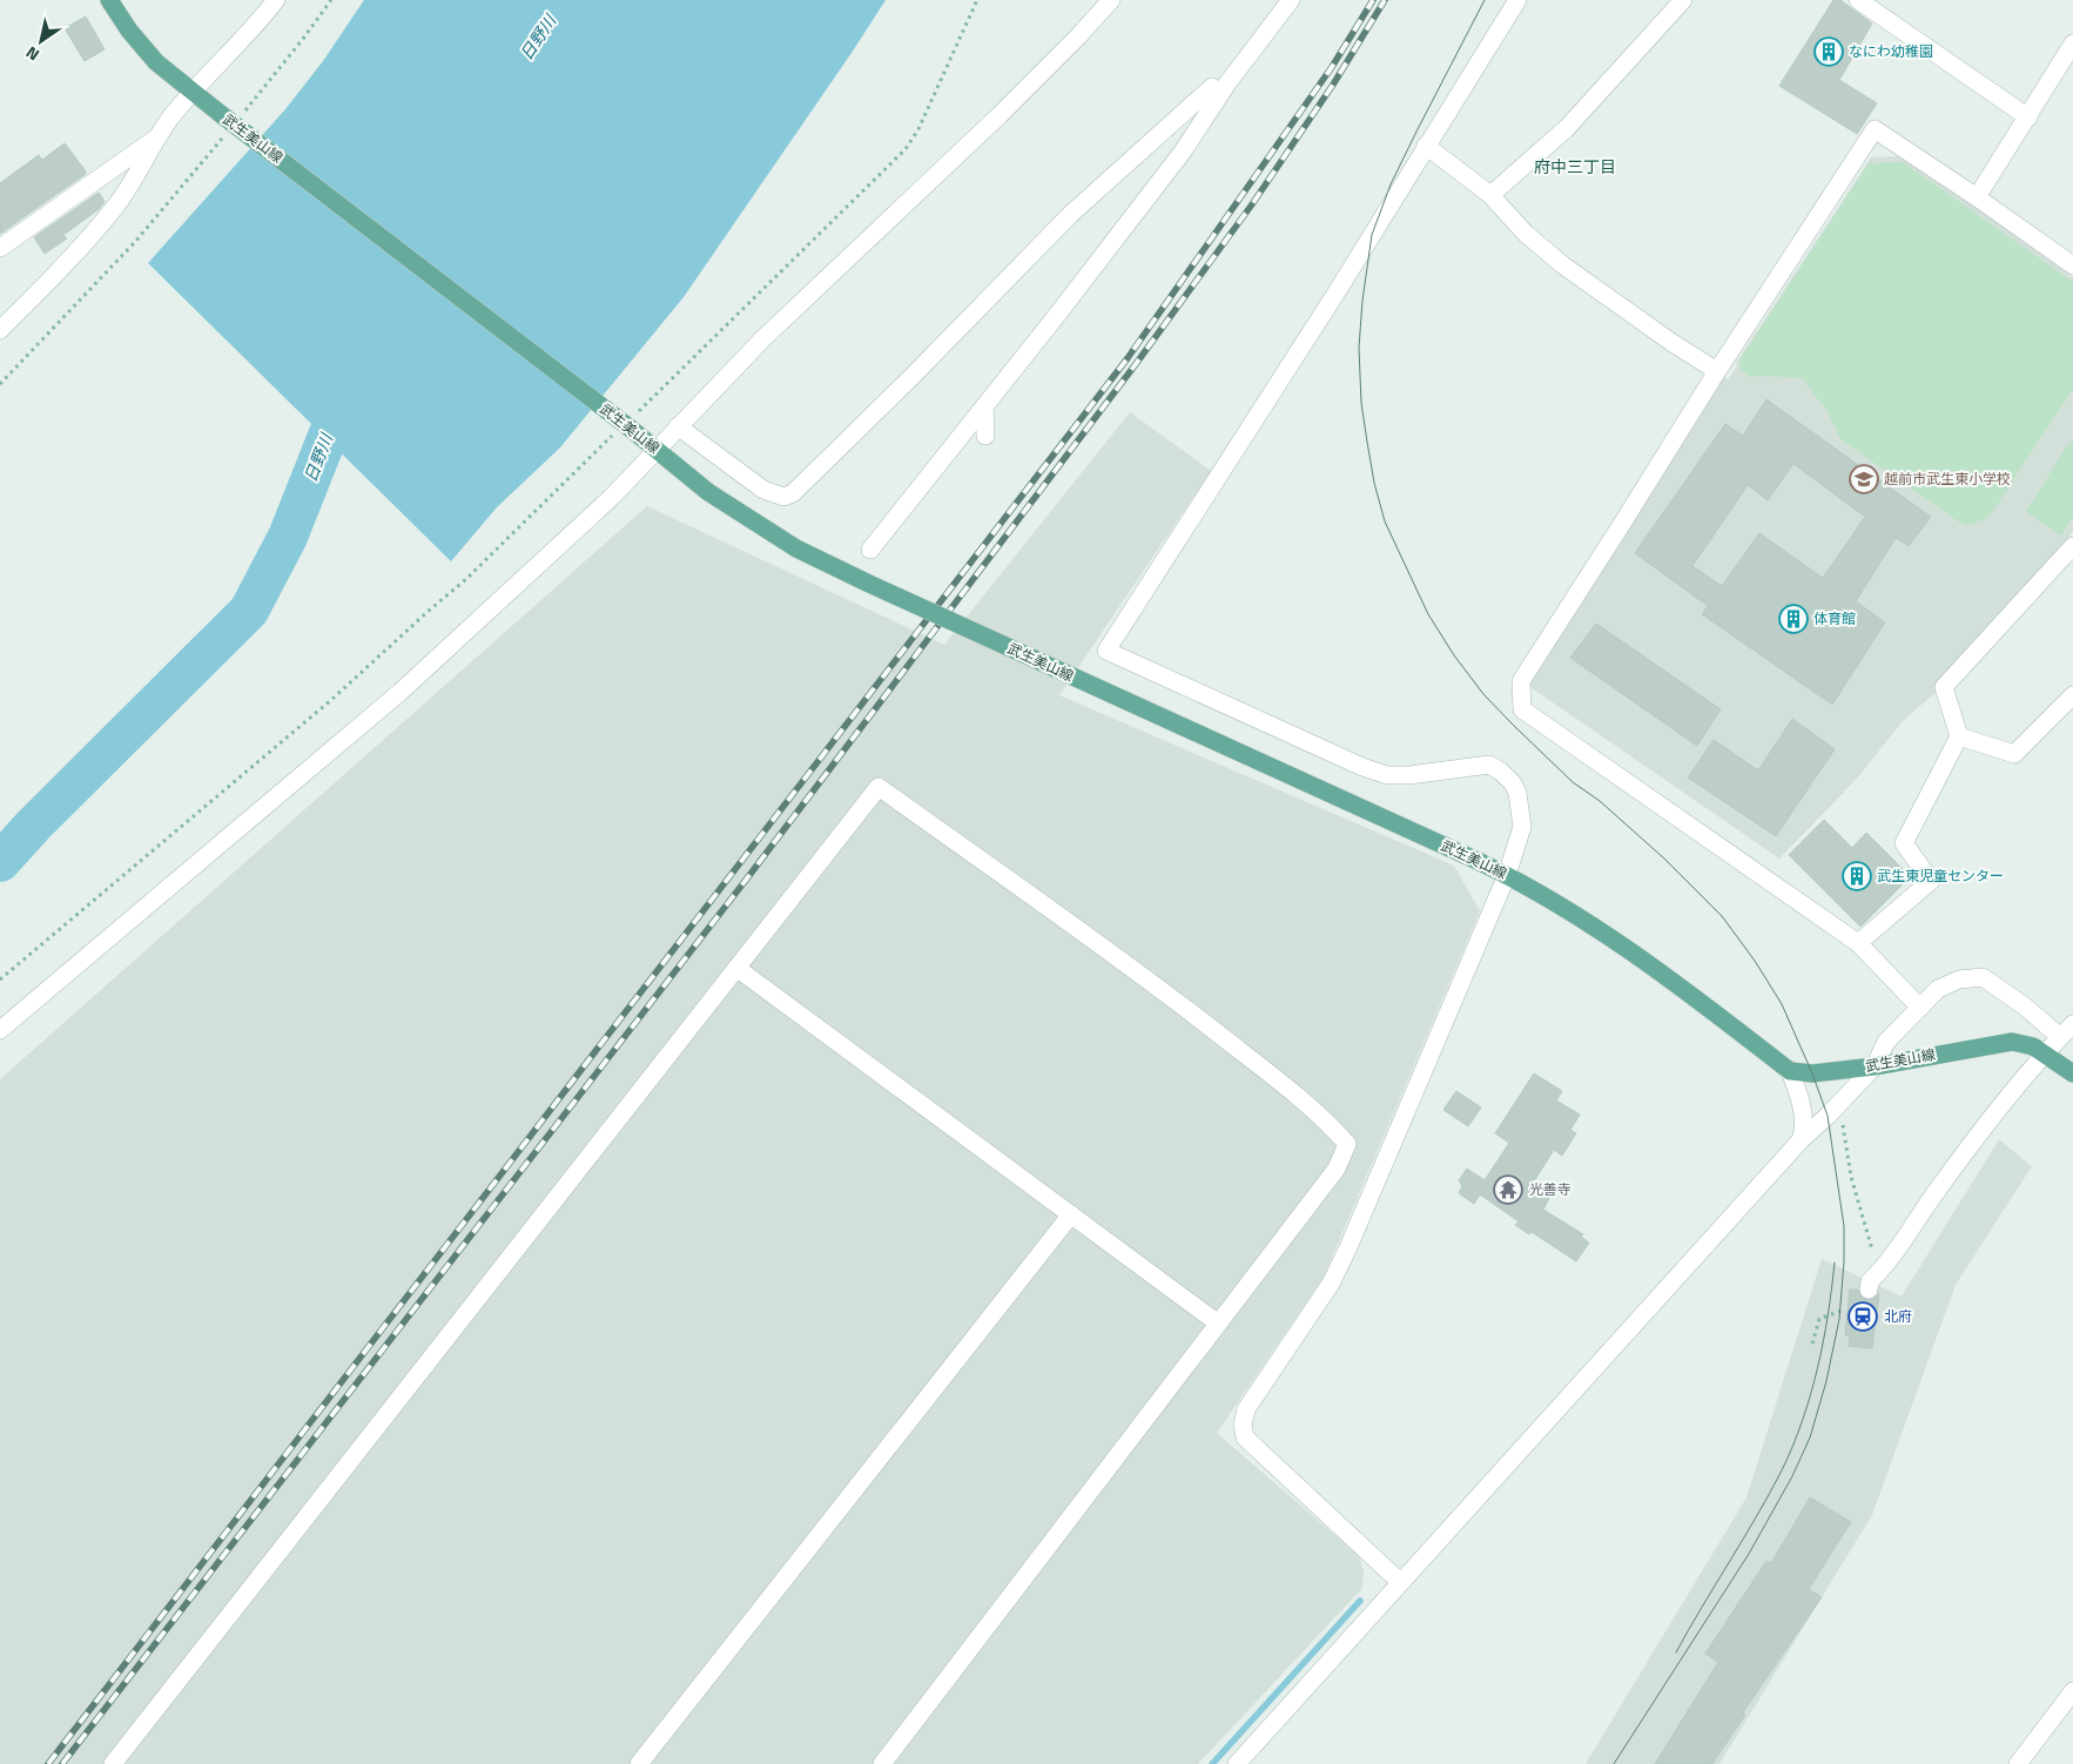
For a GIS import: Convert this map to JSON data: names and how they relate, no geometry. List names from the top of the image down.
{
  "streets": {
    "main road": ["武生美山線"]
  },
  "districts": ["府中三丁目"],
  "water": ["日野川"],
  "places": {
    "building": ["なにわ幼稚園", "体育館", "武生東児童センター"],
    "school or university": ["越前市武生東小学校"],
    "temple": ["光善寺"],
    "station": ["北府"]
  },
  "north": "bottom left"
}
